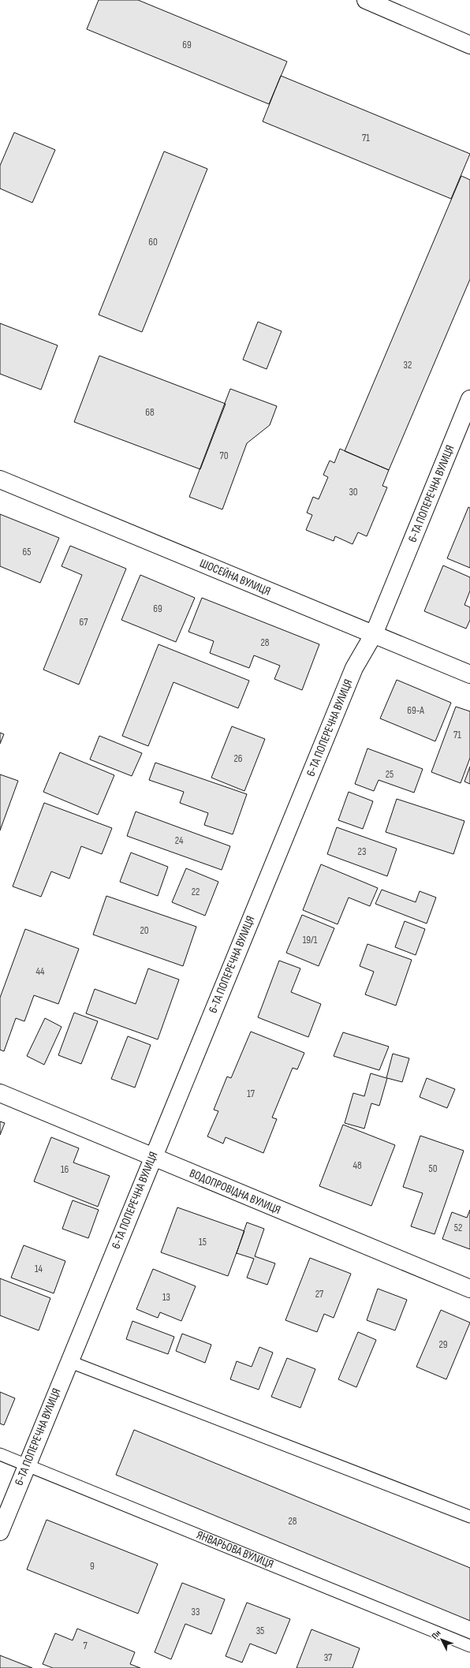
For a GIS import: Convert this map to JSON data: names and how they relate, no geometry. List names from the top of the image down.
{
  "streets": {
    "street": ["6-ТА ПОПЕРЕЧНА ВУЛИЦЯ", "ШОСЕЙНА ВУЛИЦЯ", "ВОДОПРОВІДНА ВУЛИЦЯ"],
    "lane": ["ЯНВАРЬОВА ВУЛИЦЯ"]
  },
  "crossings": [
    ["6-ТА ПОПЕРЕЧНА ВУЛИЦЯ", "ШОСЕЙНА ВУЛИЦЯ"],
    ["6-ТА ПОПЕРЕЧНА ВУЛИЦЯ", "ВОДОПРОВІДНА ВУЛИЦЯ"],
    ["6-ТА ПОПЕРЕЧНА ВУЛИЦЯ", "ЯНВАРЬОВА ВУЛИЦЯ"]
  ],
  "house_numbers": [
    "69",
    "71",
    "60",
    "32",
    "68",
    "70",
    "30",
    "65",
    "69",
    "67",
    "28",
    "69-А",
    "71",
    "26",
    "25",
    "24",
    "23",
    "22",
    "20",
    "19/1",
    "44",
    "17",
    "48",
    "50",
    "16",
    "52",
    "15",
    "14",
    "27",
    "13",
    "29",
    "28",
    "9",
    "33",
    "35",
    "7",
    "37"
  ],
  "north": "top left"
}
